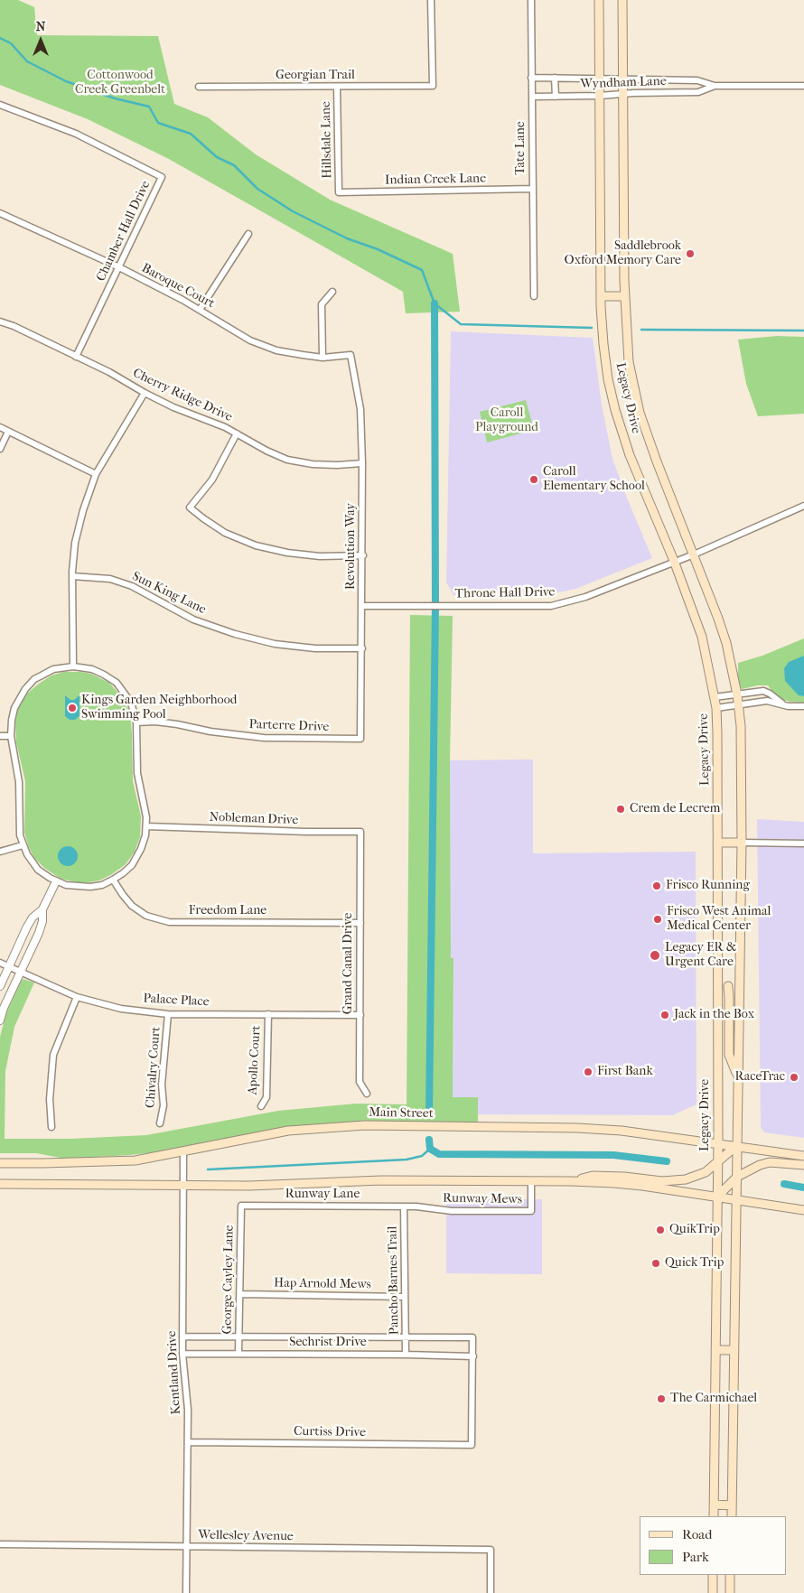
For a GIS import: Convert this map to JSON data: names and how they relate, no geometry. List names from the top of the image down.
{
  "streets": {
    "main road": ["Legacy Drive", "Main Street"],
    "street": [
      "Georgian Trail",
      "Wyndham Lane",
      "Hillsdale Lane",
      "Tate Lane",
      "Indian Creek Lane",
      "Chamber Hall Drive",
      "Baroque Court",
      "Cherry Ridge Drive",
      "Revolution Way",
      "Sun King Lane",
      "Throne Hall Drive",
      "Parterre Drive",
      "Nobleman Drive",
      "Freedom Lane",
      "Grand Canal Drive",
      "Palace Place",
      "Apollo Court",
      "Chivalry Court",
      "Runway Lane",
      "Runway Mews",
      "George Cayley Lane",
      "Pancho Barnes Trail",
      "Hap Arnold Mews",
      "Sechrist Drive",
      "Kentland Drive",
      "Curtiss Drive",
      "Wellesley Avenue"
    ]
  },
  "crossings": [
    ["Georgian Trail", "Hillsdale Lane"],
    ["Wyndham Lane", "Tate Lane"],
    ["Wyndham Lane", "Legacy Drive"],
    ["Hillsdale Lane", "Indian Creek Lane"],
    ["Tate Lane", "Indian Creek Lane"],
    ["Chamber Hall Drive", "Baroque Court"],
    ["Chamber Hall Drive", "Cherry Ridge Drive"],
    ["Baroque Court", "Revolution Way"],
    ["Cherry Ridge Drive", "Revolution Way"],
    ["Legacy Drive", "Throne Hall Drive"],
    ["Legacy Drive", "Main Street"],
    ["Revolution Way", "Sun King Lane"],
    ["Revolution Way", "Throne Hall Drive"],
    ["Revolution Way", "Parterre Drive"],
    ["Nobleman Drive", "Grand Canal Drive"],
    ["Freedom Lane", "Grand Canal Drive"],
    ["Grand Canal Drive", "Palace Place"],
    ["Palace Place", "Apollo Court"],
    ["Palace Place", "Chivalry Court"],
    ["Main Street", "Kentland Drive"],
    ["Runway Lane", "Runway Mews"],
    ["Runway Lane", "George Cayley Lane"],
    ["Runway Lane", "Pancho Barnes Trail"],
    ["Runway Mews", "Pancho Barnes Trail"],
    ["George Cayley Lane", "Hap Arnold Mews"],
    ["George Cayley Lane", "Sechrist Drive"],
    ["Pancho Barnes Trail", "Hap Arnold Mews"],
    ["Pancho Barnes Trail", "Sechrist Drive"],
    ["Sechrist Drive", "Kentland Drive"],
    ["Sechrist Drive", "Curtiss Drive"],
    ["Kentland Drive", "Curtiss Drive"],
    ["Kentland Drive", "Wellesley Avenue"]
  ],
  "parks": ["Cottonwood Creek Greenbelt", "Caroll Playground"],
  "places": [
    "Saddlebrook Oxford Memory Care",
    "Caroll Elementary School",
    "Kings Garden Neighborhood Swimming Pool",
    "Crem de Lecrem",
    "Frisco Running",
    "Frisco West Animal Medical Center",
    "Legacy ER & Urgent Care",
    "Jack in the Box",
    "First Bank",
    "RaceTrac",
    "QuikTrip",
    "Quick Trip",
    "The Carmichael"
  ],
  "legend": ["Road", "Park"],
  "north": "top"
}
